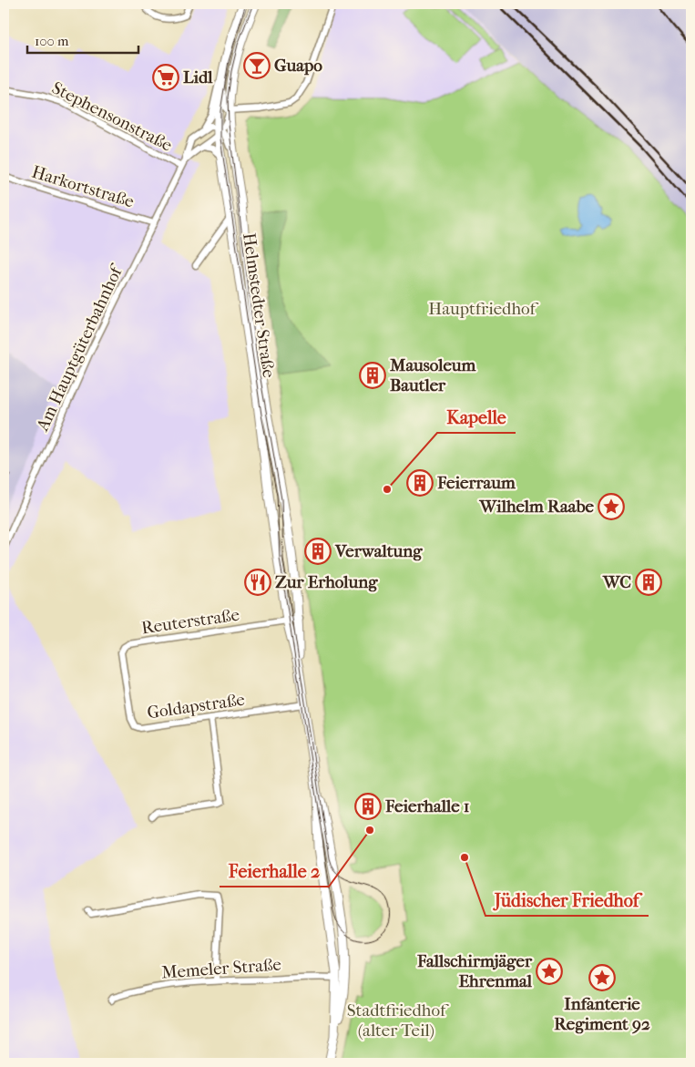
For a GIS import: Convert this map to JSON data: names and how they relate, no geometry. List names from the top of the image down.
{
  "streets": {
    "main road": ["Helmstedter Straße"],
    "street": [
      "Stephensonstraße",
      "Harkortstraße",
      "Am Hauptgüterbahnhof",
      "Reuterstraße",
      "Goldapstraße",
      "Memeler Straße"
    ]
  },
  "crossings": [
    ["Stephensonstraße", "Am Hauptgüterbahnhof"],
    ["Harkortstraße", "Am Hauptgüterbahnhof"],
    ["Helmstedter Straße", "Am Hauptgüterbahnhof"],
    ["Helmstedter Straße", "Reuterstraße"],
    ["Helmstedter Straße", "Goldapstraße"],
    ["Helmstedter Straße", "Memeler Straße"],
    ["Reuterstraße", "Goldapstraße"]
  ],
  "parks": ["Hauptfriedhof", "Stadtfriedhof (alter Teil)"],
  "places": {
    "bar": ["Guapo"],
    "supermarket": ["Lidl"],
    "building": [
      "Mausoleum Bautler",
      "Feierraum",
      "Verwaltung",
      "WC",
      "Feierhalle 1"
    ],
    "other": ["Kapelle", "Feierhalle 2", "Jüdischer Friedhof"],
    "place": ["Wilhelm Raabe", "Fallschirmjäger Ehrenmal", "Infanterie Regiment 92"],
    "restaurant": ["Zur Erholung"]
  },
  "scale_bar": "100 m"
}
